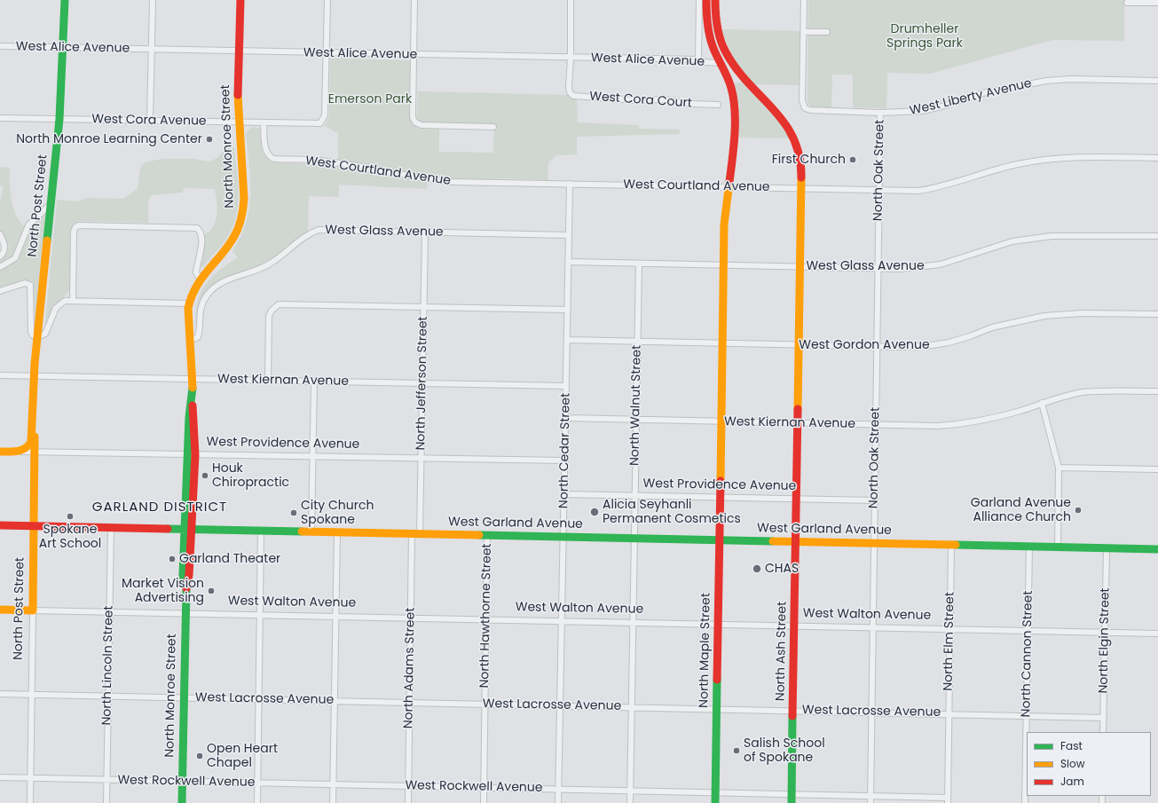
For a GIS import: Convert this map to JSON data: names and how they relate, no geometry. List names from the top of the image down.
{
  "streets": {
    "main road": [
      "North Monroe Street",
      "North Post Street",
      "West Providence Avenue",
      "West Garland Avenue",
      "West Walton Avenue",
      "North Maple Street",
      "North Ash Street"
    ],
    "street": [
      "West Alice Avenue",
      "West Liberty Avenue",
      "West Cora Court",
      "West Cora Avenue",
      "North Oak Street",
      "West Courtland Avenue",
      "West Glass Avenue",
      "West Gordon Avenue",
      "West Kiernan Avenue",
      "North Jefferson Street",
      "North Walnut Street",
      "North Cedar Street",
      "North Hawthorne Street",
      "North Elgin Street",
      "North Elm Street",
      "North Cannon Street",
      "North Lincoln Street",
      "North Adams Street",
      "West Lacrosse Avenue",
      "West Rockwell Avenue"
    ]
  },
  "crossings": [
    ["West Alice Avenue", "West Cora Court"],
    ["West Alice Avenue", "West Cora Avenue"],
    ["West Alice Avenue", "North Monroe Street"],
    ["West Alice Avenue", "North Post Street"],
    ["West Alice Avenue", "North Maple Street"],
    ["West Liberty Avenue", "North Oak Street"],
    ["West Cora Avenue", "North Monroe Street"],
    ["West Cora Avenue", "West Courtland Avenue"],
    ["West Cora Avenue", "North Post Street"],
    ["North Monroe Street", "West Glass Avenue"],
    ["North Monroe Street", "West Kiernan Avenue"],
    ["North Monroe Street", "West Providence Avenue"],
    ["North Monroe Street", "West Garland Avenue"],
    ["North Monroe Street", "West Walton Avenue"],
    ["North Monroe Street", "West Lacrosse Avenue"],
    ["North Monroe Street", "West Rockwell Avenue"],
    ["North Oak Street", "West Courtland Avenue"],
    ["North Oak Street", "West Glass Avenue"],
    ["North Oak Street", "West Gordon Avenue"],
    ["North Oak Street", "West Kiernan Avenue"],
    ["North Oak Street", "West Providence Avenue"],
    ["North Oak Street", "West Garland Avenue"],
    ["North Oak Street", "West Walton Avenue"],
    ["North Oak Street", "West Lacrosse Avenue"],
    ["North Oak Street", "West Rockwell Avenue"],
    ["West Courtland Avenue", "North Cedar Street"],
    ["West Courtland Avenue", "North Maple Street"],
    ["West Courtland Avenue", "North Ash Street"],
    ["North Post Street", "West Kiernan Avenue"],
    ["North Post Street", "West Providence Avenue"],
    ["North Post Street", "West Garland Avenue"],
    ["North Post Street", "West Walton Avenue"],
    ["North Post Street", "West Lacrosse Avenue"],
    ["North Post Street", "West Rockwell Avenue"],
    ["West Glass Avenue", "North Jefferson Street"],
    ["West Glass Avenue", "North Walnut Street"],
    ["West Glass Avenue", "North Cedar Street"],
    ["West Glass Avenue", "North Maple Street"],
    ["West Glass Avenue", "North Ash Street"],
    ["West Gordon Avenue", "North Walnut Street"],
    ["West Gordon Avenue", "North Cedar Street"],
    ["West Gordon Avenue", "North Maple Street"],
    ["West Gordon Avenue", "North Ash Street"],
    ["West Kiernan Avenue", "North Jefferson Street"],
    ["West Kiernan Avenue", "North Walnut Street"],
    ["West Kiernan Avenue", "North Cedar Street"],
    ["West Kiernan Avenue", "North Maple Street"],
    ["West Kiernan Avenue", "North Ash Street"],
    ["North Jefferson Street", "West Providence Avenue"],
    ["North Jefferson Street", "West Garland Avenue"],
    ["North Jefferson Street", "North Adams Street"],
    ["North Walnut Street", "West Providence Avenue"],
    ["North Walnut Street", "West Garland Avenue"],
    ["North Walnut Street", "West Walton Avenue"],
    ["North Walnut Street", "West Lacrosse Avenue"],
    ["North Walnut Street", "West Rockwell Avenue"],
    ["West Providence Avenue", "North Cedar Street"],
    ["West Providence Avenue", "North Maple Street"],
    ["West Providence Avenue", "North Ash Street"],
    ["North Cedar Street", "West Garland Avenue"],
    ["North Cedar Street", "West Walton Avenue"],
    ["North Cedar Street", "West Lacrosse Avenue"],
    ["North Cedar Street", "West Rockwell Avenue"],
    ["West Garland Avenue", "North Hawthorne Street"],
    ["West Garland Avenue", "North Elgin Street"],
    ["West Garland Avenue", "North Elm Street"],
    ["West Garland Avenue", "North Maple Street"],
    ["West Garland Avenue", "North Ash Street"],
    ["West Garland Avenue", "North Cannon Street"],
    ["West Garland Avenue", "North Lincoln Street"],
    ["West Garland Avenue", "North Adams Street"],
    ["West Walton Avenue", "North Hawthorne Street"],
    ["West Walton Avenue", "North Elgin Street"],
    ["West Walton Avenue", "North Elm Street"],
    ["West Walton Avenue", "North Maple Street"],
    ["West Walton Avenue", "North Ash Street"],
    ["West Walton Avenue", "North Cannon Street"],
    ["West Walton Avenue", "North Lincoln Street"],
    ["West Walton Avenue", "North Adams Street"],
    ["North Hawthorne Street", "West Lacrosse Avenue"],
    ["North Hawthorne Street", "West Rockwell Avenue"],
    ["North Elgin Street", "West Lacrosse Avenue"],
    ["North Elm Street", "West Lacrosse Avenue"],
    ["North Elm Street", "West Rockwell Avenue"],
    ["North Maple Street", "West Lacrosse Avenue"],
    ["North Maple Street", "West Rockwell Avenue"],
    ["North Ash Street", "West Lacrosse Avenue"],
    ["North Ash Street", "West Rockwell Avenue"],
    ["North Cannon Street", "West Lacrosse Avenue"],
    ["North Lincoln Street", "West Lacrosse Avenue"],
    ["North Lincoln Street", "West Rockwell Avenue"],
    ["North Adams Street", "West Lacrosse Avenue"],
    ["North Adams Street", "West Rockwell Avenue"]
  ],
  "districts": ["GARLAND DISTRICT"],
  "parks": ["Drumheller Springs Park", "Emerson Park"],
  "places": [
    "North Monroe Learning Center",
    "First Church",
    "Houk Chiropractic",
    "Garland Avenue Alliance Church",
    "Alicia Seyhanli Permanent Cosmetics",
    "City Church Spokane",
    "Spokane Art School",
    "Garland Theater",
    "CHAS",
    "Market Vision Advertising",
    "Salish School of Spokane",
    "Open Heart Chapel"
  ],
  "legend": ["Fast", "Slow", "Jam"]
}
